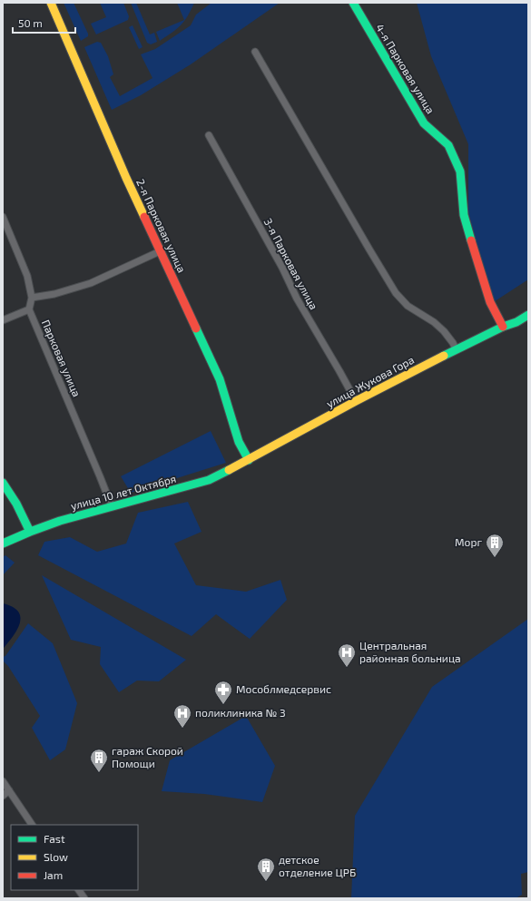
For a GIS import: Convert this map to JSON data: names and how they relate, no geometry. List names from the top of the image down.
{
  "streets": {
    "street": [
      "4-я Парковая улица",
      "2-я Парковая улица",
      "3-я Парковая улица",
      "Парковая улица",
      "улица Жукова Гора",
      "улица 10 лет Октября"
    ]
  },
  "crossings": [
    ["4-я Парковая улица", "улица Жукова Гора"],
    ["2-я Парковая улица", "улица Жукова Гора"],
    ["2-я Парковая улица", "улица 10 лет Октября"],
    ["3-я Парковая улица", "улица Жукова Гора"],
    ["Парковая улица", "улица 10 лет Октября"],
    ["улица Жукова Гора", "улица 10 лет Октября"]
  ],
  "places": {
    "building": ["Морг", "гараж Скорой Помощи", "детское отделение ЦРБ"],
    "hospital": ["Центральная районная больница", "поликлиника № 3"],
    "pharmacy": ["Мособлмедсервис"]
  },
  "legend": ["Fast", "Slow", "Jam"],
  "scale_bar": "50 m"
}
